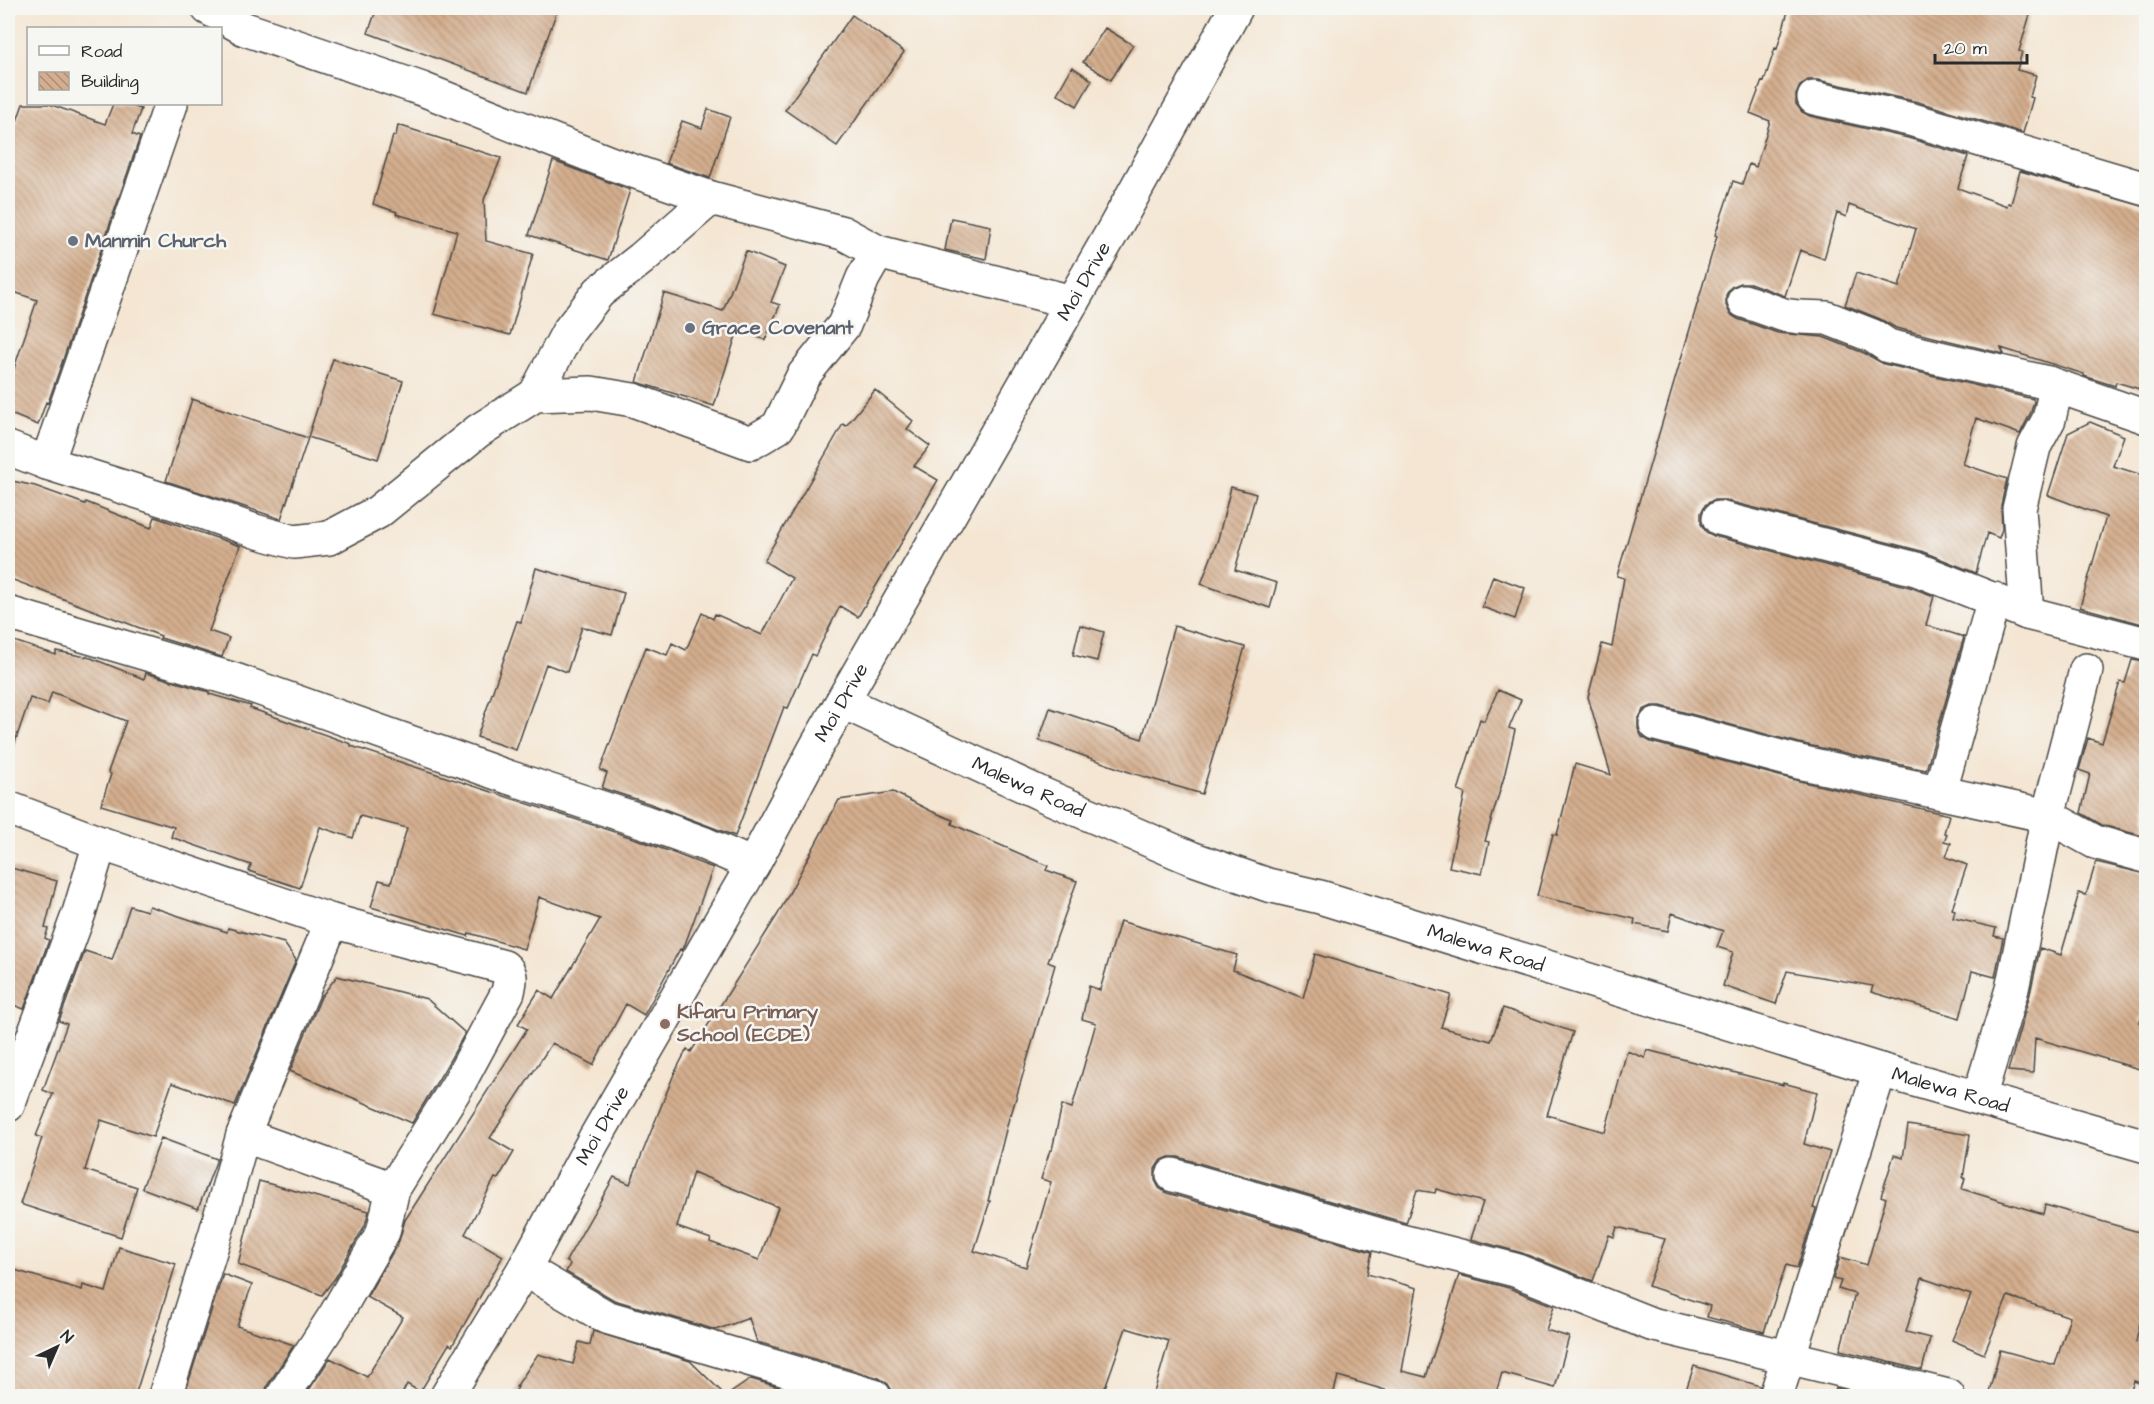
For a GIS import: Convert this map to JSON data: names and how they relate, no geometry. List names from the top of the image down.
{
  "streets": {
    "street": ["Moi Drive", "Malewa Road"]
  },
  "crossings": [
    ["Moi Drive", "Malewa Road"]
  ],
  "places": ["Manmin Church", "Grace Covenant", "Kifaru Primary School (ECDE)"],
  "legend": ["Road", "Building"],
  "scale_bar": "20 m",
  "north": "top right"
}
